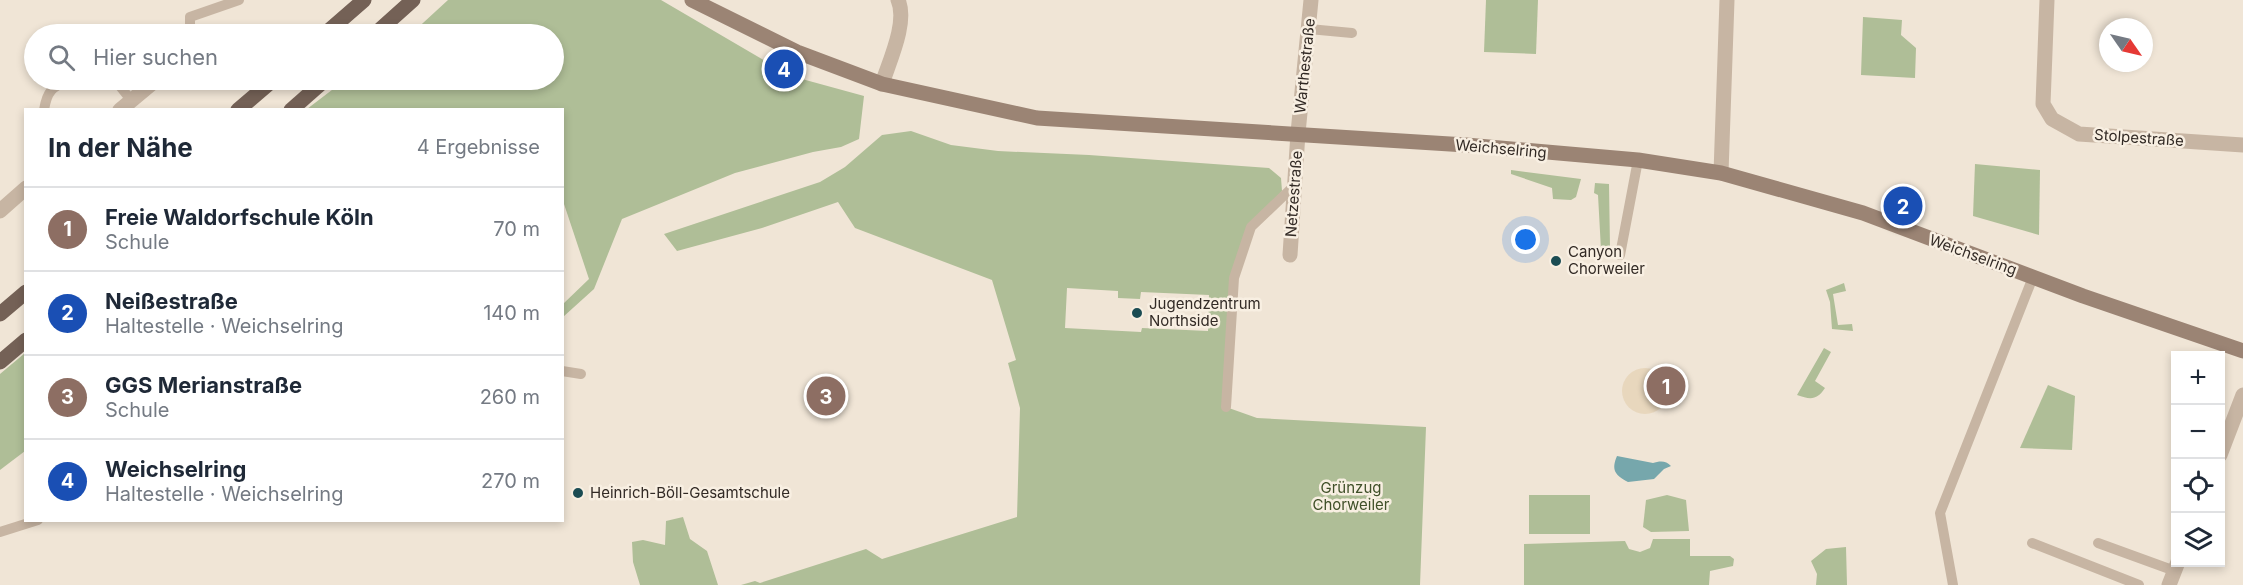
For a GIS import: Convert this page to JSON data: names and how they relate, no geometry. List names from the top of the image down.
{
  "streets": {
    "street": [
      "Warthestraße",
      "Stolpestraße",
      "Weichselring",
      "Netzestraße"
    ]
  },
  "crossings": [
    ["Warthestraße", "Weichselring"],
    ["Warthestraße", "Netzestraße"],
    ["Weichselring", "Netzestraße"]
  ],
  "parks": ["Grünzug Chorweiler"],
  "places": ["Canyon Chorweiler", "Jugendzentrum Northside", "Heinrich-Böll-Gesamtschule"],
  "north": "bottom right",
  "page": {
    "search": "Hier suchen",
    "pins": [
      "4",
      "2",
      "1",
      "3"
    ],
    "heading": ["In der Nähe", "4 Ergebnisse"],
    "list": [
      {
        "mark": "1",
        "name": "Freie Waldorfschule Köln",
        "note": "Schule",
        "value": "70 m"
      },
      {
        "mark": "2",
        "name": "Neißestraße",
        "note": "Haltestelle · Weichselring",
        "value": "140 m"
      },
      {
        "mark": "3",
        "name": "GGS Merianstraße",
        "note": "Schule",
        "value": "260 m"
      },
      {
        "mark": "4",
        "name": "Weichselring",
        "note": "Haltestelle · Weichselring",
        "value": "270 m"
      }
    ],
    "map_buttons": ["+", "−"]
  }
}
